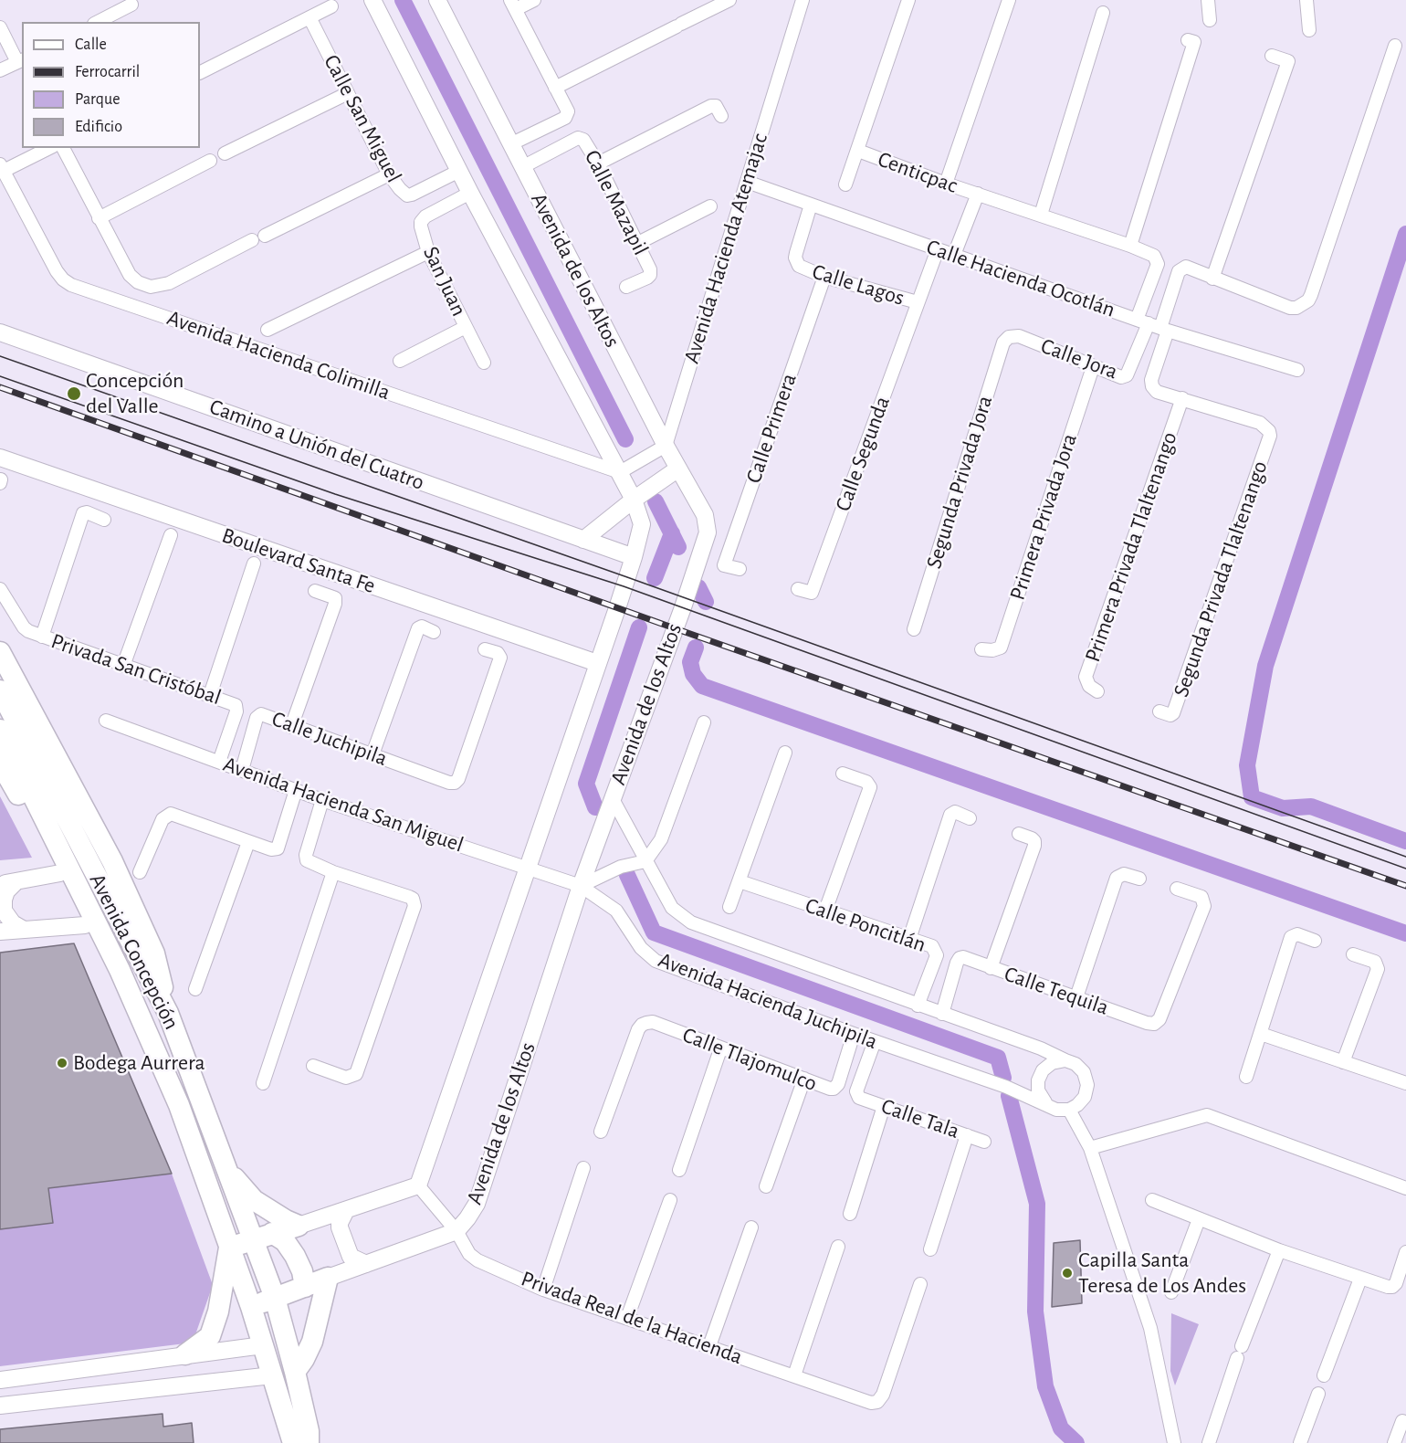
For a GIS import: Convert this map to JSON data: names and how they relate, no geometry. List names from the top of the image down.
{
  "streets": {
    "main road": ["Avenida de los Altos", "Avenida Concepción"],
    "street": [
      "Calle San Miguel",
      "Centicpac",
      "Calle Mazapil",
      "Avenida Hacienda Atemajac",
      "Calle Hacienda Ocotlán",
      "San Juan",
      "Calle Lagos",
      "Avenida Hacienda Colimilla",
      "Calle Jora",
      "Calle Primera",
      "Camino a Unión del Cuatro",
      "Calle Segunda",
      "Segunda Privada Jora",
      "Primera Privada Jora",
      "Primera Privada Tlaltenango",
      "Boulevard Santa Fe",
      "Segunda Privada Tlaltenango",
      "Privada San Cristóbal",
      "Calle Juchipila",
      "Avenida Hacienda San Miguel",
      "Calle Poncitlán",
      "Calle Tequila",
      "Avenida Hacienda Juchipila",
      "Calle Tlajomulco",
      "Calle Tala",
      "Privada Real de la Hacienda"
    ]
  },
  "crossings": [
    ["Centicpac", "Calle Hacienda Ocotlán"],
    ["Calle Mazapil", "Avenida de los Altos"],
    ["Avenida Hacienda Atemajac", "Avenida de los Altos"],
    ["Avenida Hacienda Atemajac", "Calle Hacienda Ocotlán"],
    ["Avenida de los Altos", "Avenida Hacienda San Miguel"],
    ["Avenida de los Altos", "Avenida Concepción"],
    ["Avenida de los Altos", "Avenida Hacienda Juchipila"],
    ["Avenida de los Altos", "Privada Real de la Hacienda"],
    ["Calle Hacienda Ocotlán", "Calle Lagos"],
    ["Calle Hacienda Ocotlán", "Calle Jora"],
    ["Calle Lagos", "Calle Primera"],
    ["Calle Lagos", "Calle Segunda"],
    ["Calle Jora", "Segunda Privada Jora"],
    ["Calle Jora", "Primera Privada Jora"],
    ["Primera Privada Tlaltenango", "Segunda Privada Tlaltenango"],
    ["Privada San Cristóbal", "Avenida Hacienda San Miguel"],
    ["Calle Juchipila", "Avenida Hacienda San Miguel"],
    ["Avenida Hacienda San Miguel", "Avenida Hacienda Juchipila"],
    ["Calle Poncitlán", "Avenida Hacienda Juchipila"],
    ["Calle Tequila", "Avenida Hacienda Juchipila"],
    ["Avenida Hacienda Juchipila", "Calle Tlajomulco"],
    ["Avenida Hacienda Juchipila", "Calle Tala"]
  ],
  "places": ["Concepción del Valle", "Bodega Aurrera", "Capilla Santa Teresa de Los Andes"],
  "legend": [
    "Calle",
    "Ferrocarril",
    "Parque",
    "Edificio"
  ]
}
